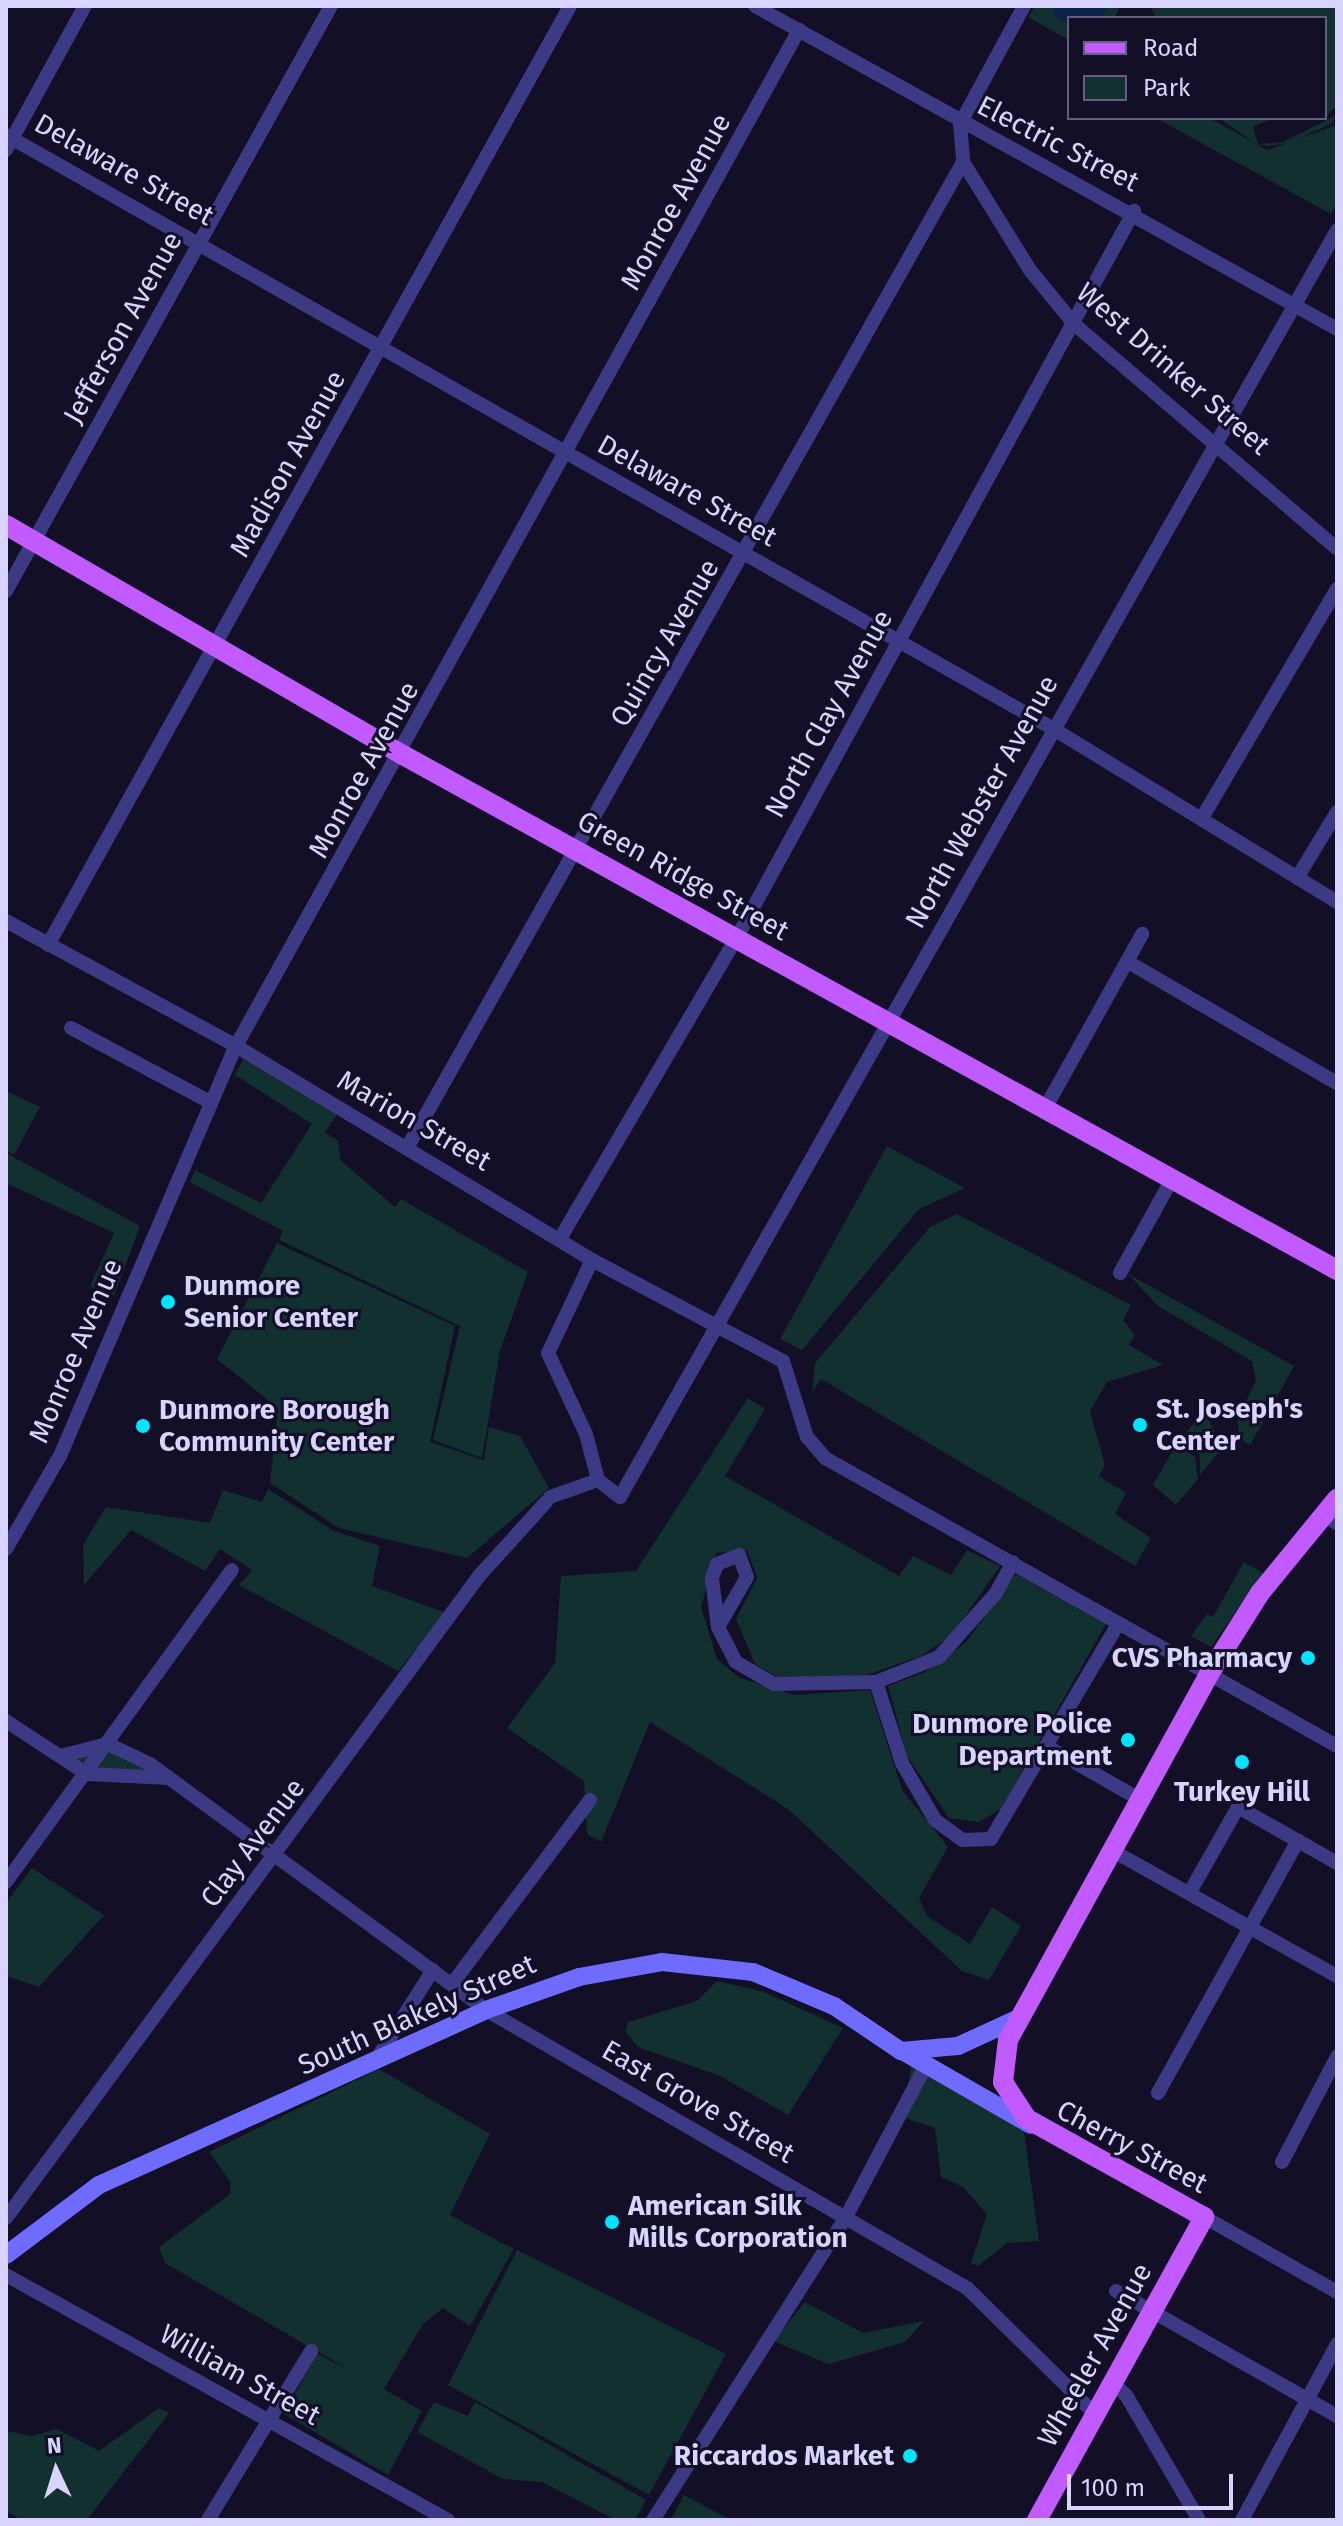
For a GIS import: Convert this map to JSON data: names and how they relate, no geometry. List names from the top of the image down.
{
  "streets": {
    "main road": [
      "Green Ridge Street",
      "South Blakely Street",
      "Cherry Street",
      "Wheeler Avenue"
    ],
    "street": [
      "Electric Street",
      "Delaware Street",
      "Monroe Avenue",
      "Jefferson Avenue",
      "West Drinker Street",
      "Madison Avenue",
      "Quincy Avenue",
      "North Clay Avenue",
      "North Webster Avenue",
      "Marion Street",
      "Clay Avenue",
      "East Grove Street",
      "William Street"
    ]
  },
  "crossings": [
    ["Electric Street", "Monroe Avenue"],
    ["Electric Street", "West Drinker Street"],
    ["Electric Street", "North Clay Avenue"],
    ["Electric Street", "North Webster Avenue"],
    ["Delaware Street", "Monroe Avenue"],
    ["Delaware Street", "Jefferson Avenue"],
    ["Delaware Street", "Madison Avenue"],
    ["Delaware Street", "Quincy Avenue"],
    ["Delaware Street", "North Clay Avenue"],
    ["Delaware Street", "North Webster Avenue"],
    ["Monroe Avenue", "Green Ridge Street"],
    ["Monroe Avenue", "Marion Street"],
    ["Jefferson Avenue", "Green Ridge Street"],
    ["West Drinker Street", "Quincy Avenue"],
    ["West Drinker Street", "North Clay Avenue"],
    ["West Drinker Street", "North Webster Avenue"],
    ["Madison Avenue", "Green Ridge Street"],
    ["Madison Avenue", "Marion Street"],
    ["Quincy Avenue", "Green Ridge Street"],
    ["Quincy Avenue", "Marion Street"],
    ["North Clay Avenue", "Green Ridge Street"],
    ["North Clay Avenue", "Marion Street"],
    ["North Webster Avenue", "Green Ridge Street"],
    ["North Webster Avenue", "Marion Street"],
    ["North Webster Avenue", "Clay Avenue"],
    ["Clay Avenue", "East Grove Street"],
    ["South Blakely Street", "East Grove Street"],
    ["South Blakely Street", "Cherry Street"],
    ["East Grove Street", "Wheeler Avenue"],
    ["Cherry Street", "Wheeler Avenue"]
  ],
  "places": [
    "Dunmore Senior Center",
    "St. Joseph's Center",
    "Dunmore Borough Community Center",
    "CVS Pharmacy",
    "Dunmore Police Department",
    "Turkey Hill",
    "American Silk Mills Corporation",
    "Riccardos Market"
  ],
  "legend": ["Road", "Park"],
  "scale_bar": "100 m",
  "north": "top"
}
